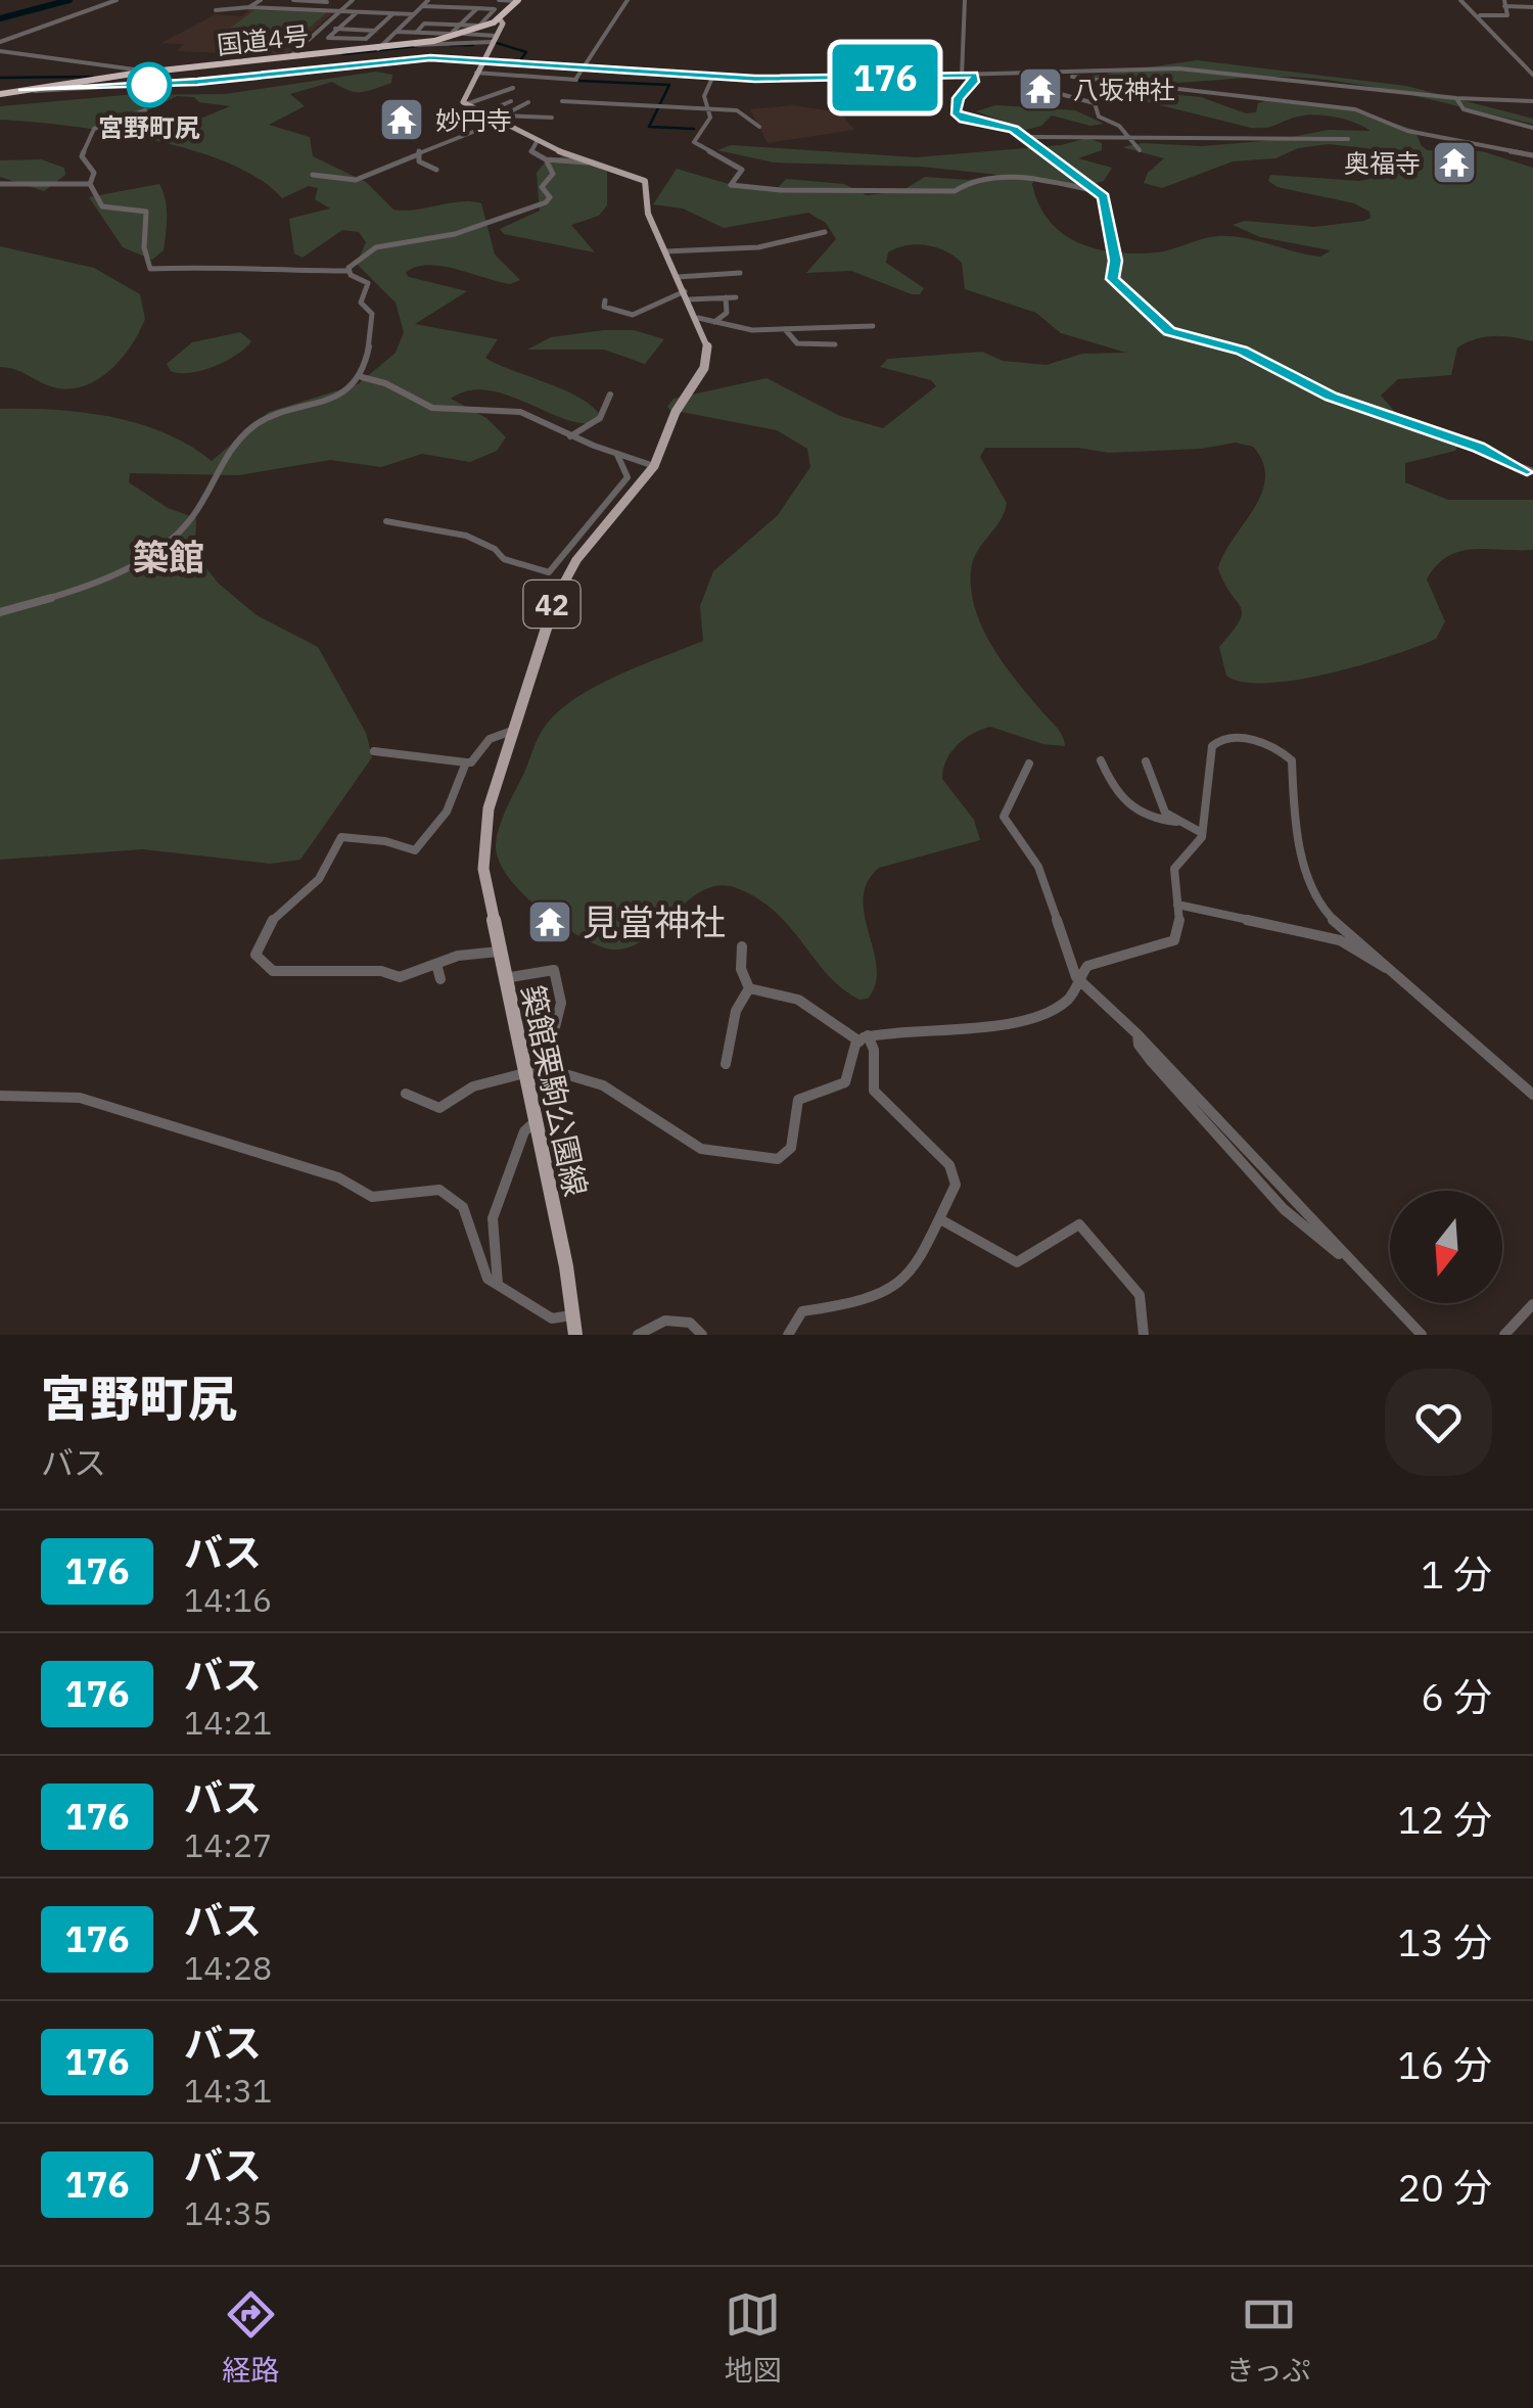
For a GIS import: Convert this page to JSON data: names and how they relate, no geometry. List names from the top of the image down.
{
  "streets": {
    "highway": ["国道4号"],
    "main road": ["42", "築館栗駒公園線"]
  },
  "districts": ["築館"],
  "places": {
    "other": ["宮野町尻"],
    "temple": [
      "八坂神社",
      "妙円寺",
      "奥福寺",
      "見當神社"
    ]
  },
  "lines": ["bus line 176"],
  "north": "bottom",
  "page": {
    "on_map": "176",
    "heading": ["宮野町尻", "バス"],
    "list": [
      {
        "mark": "176",
        "name": "バス",
        "note": "14:16",
        "value": "1 分"
      },
      {
        "mark": "176",
        "name": "バス",
        "note": "14:21",
        "value": "6 分"
      },
      {
        "mark": "176",
        "name": "バス",
        "note": "14:27",
        "value": "12 分"
      },
      {
        "mark": "176",
        "name": "バス",
        "note": "14:28",
        "value": "13 分"
      },
      {
        "mark": "176",
        "name": "バス",
        "note": "14:31",
        "value": "16 分"
      },
      {
        "mark": "176",
        "name": "バス",
        "note": "14:35",
        "value": "20 分"
      }
    ],
    "tabs": ["経路", "地図", "きっぷ"]
  }
}
